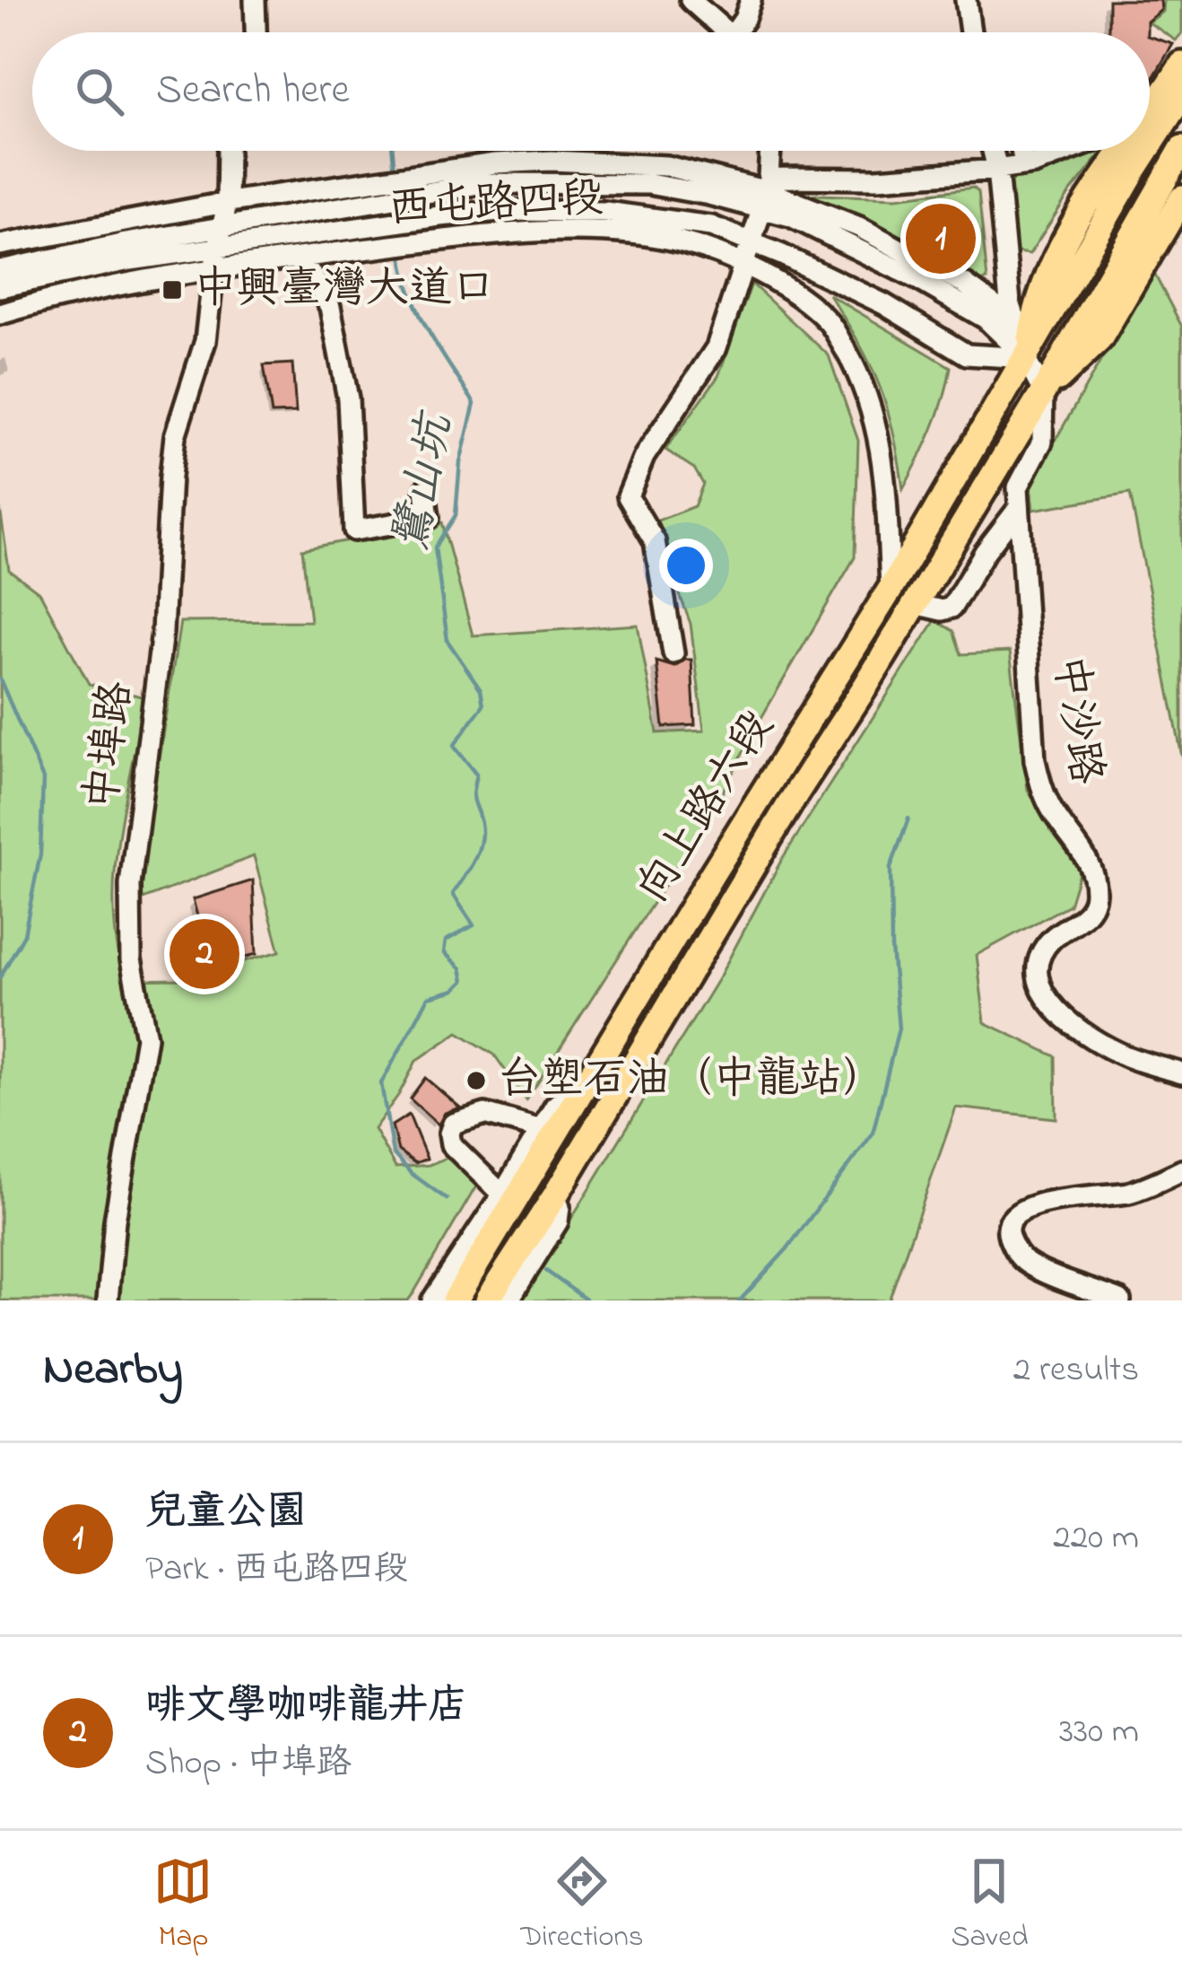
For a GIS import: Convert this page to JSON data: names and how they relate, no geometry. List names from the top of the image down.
{
  "streets": {
    "main road": ["向上路六段"],
    "street": ["西屯路四段", "中沙路", "中埠路"]
  },
  "crossings": [
    ["西屯路四段", "中埠路"],
    ["西屯路四段", "向上路六段"],
    ["中沙路", "向上路六段"]
  ],
  "water": ["鷺山坑"],
  "places": {
    "transit": ["中興臺灣大道口"],
    "other": ["台塑石油（中龍站）"]
  },
  "page": {
    "search": "Search here",
    "pins": ["1", "2"],
    "heading": ["Nearby", "2 results"],
    "list": [
      {
        "mark": "1",
        "name": "兒童公園",
        "note": "Park · 西屯路四段",
        "value": "220 m"
      },
      {
        "mark": "2",
        "name": "啡文學咖啡龍井店",
        "note": "Shop · 中埠路",
        "value": "330 m"
      }
    ],
    "nav": ["Map", "Directions", "Saved"]
  }
}
